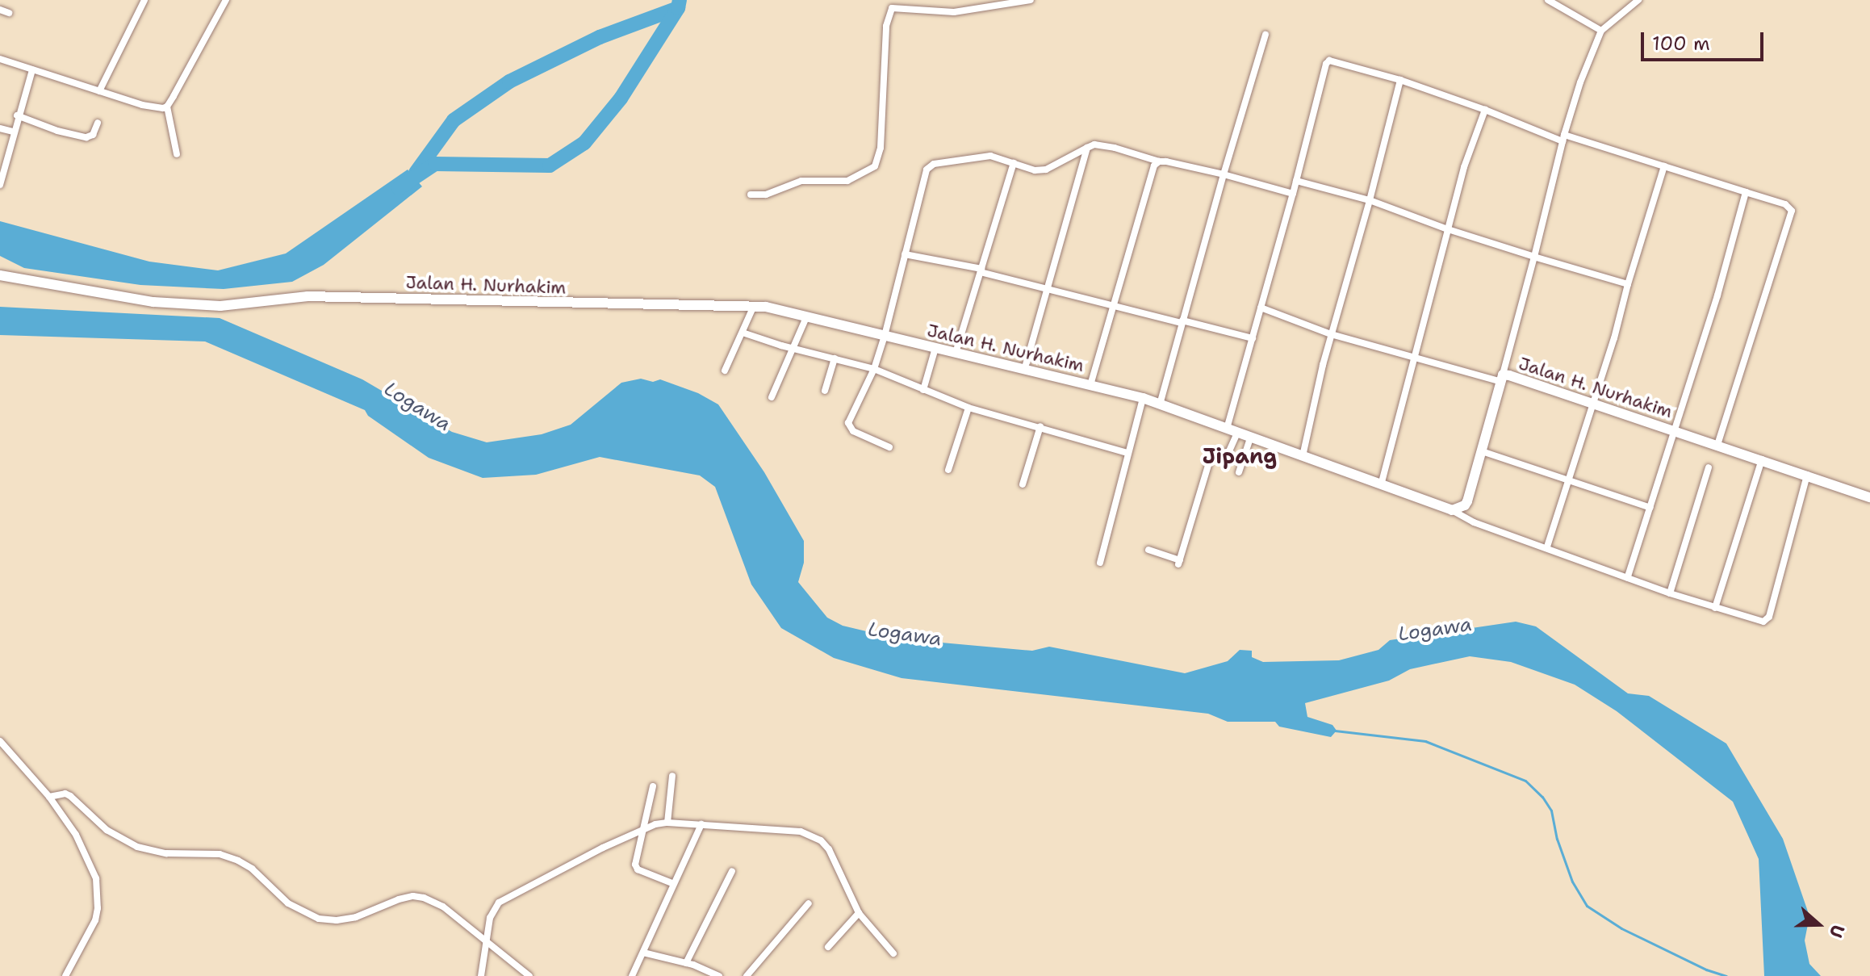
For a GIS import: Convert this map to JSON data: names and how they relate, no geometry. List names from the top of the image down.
{
  "streets": {
    "main road": ["Jalan H. Nurhakim"]
  },
  "districts": ["Jipang"],
  "water": ["Logawa"],
  "scale_bar": "100 m",
  "north": "right"
}
